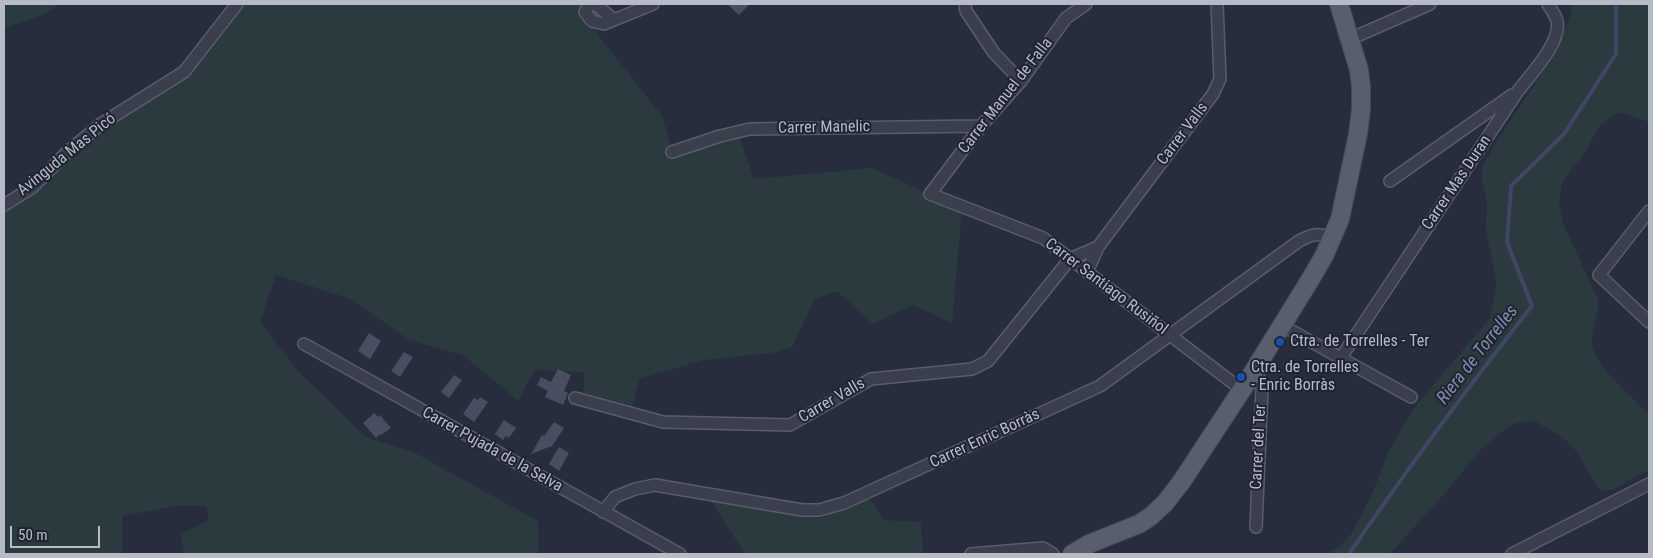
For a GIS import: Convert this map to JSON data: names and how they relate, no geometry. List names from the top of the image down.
{
  "streets": {
    "street": [
      "Carrer Manuel de Falla",
      "Carrer Manelic",
      "Carrer Valls",
      "Avinguda Mas Picó",
      "Carrer Mas Duran",
      "Carrer Santiago Rusiñol",
      "Carrer Enric Borràs",
      "Carrer del Ter",
      "Carrer Pujada de la Selva"
    ]
  },
  "crossings": [
    ["Carrer Manuel de Falla", "Carrer Manelic"],
    ["Carrer Manuel de Falla", "Carrer Santiago Rusiñol"],
    ["Carrer Valls", "Carrer Santiago Rusiñol"],
    ["Carrer Santiago Rusiñol", "Carrer Enric Borràs"],
    ["Carrer Enric Borràs", "Carrer Pujada de la Selva"]
  ],
  "water": ["Riera de Torrelles"],
  "places": ["Ctra. de Torrelles - Ter", "Ctra. de Torrelles - Enric Borràs"],
  "scale_bar": "50 m"
}
